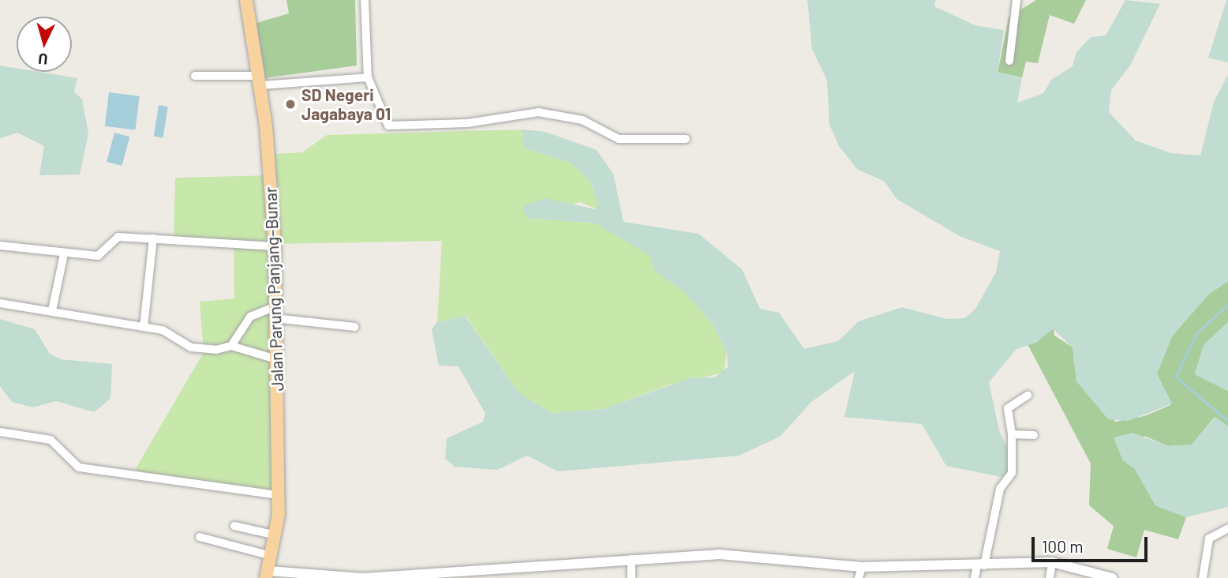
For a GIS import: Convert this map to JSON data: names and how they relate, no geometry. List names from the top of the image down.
{
  "streets": {
    "main road": ["Jalan Parung Panjang–Bunar"]
  },
  "places": ["SD Negeri Jagabaya 01"],
  "scale_bar": "100 m",
  "north": "bottom"
}
